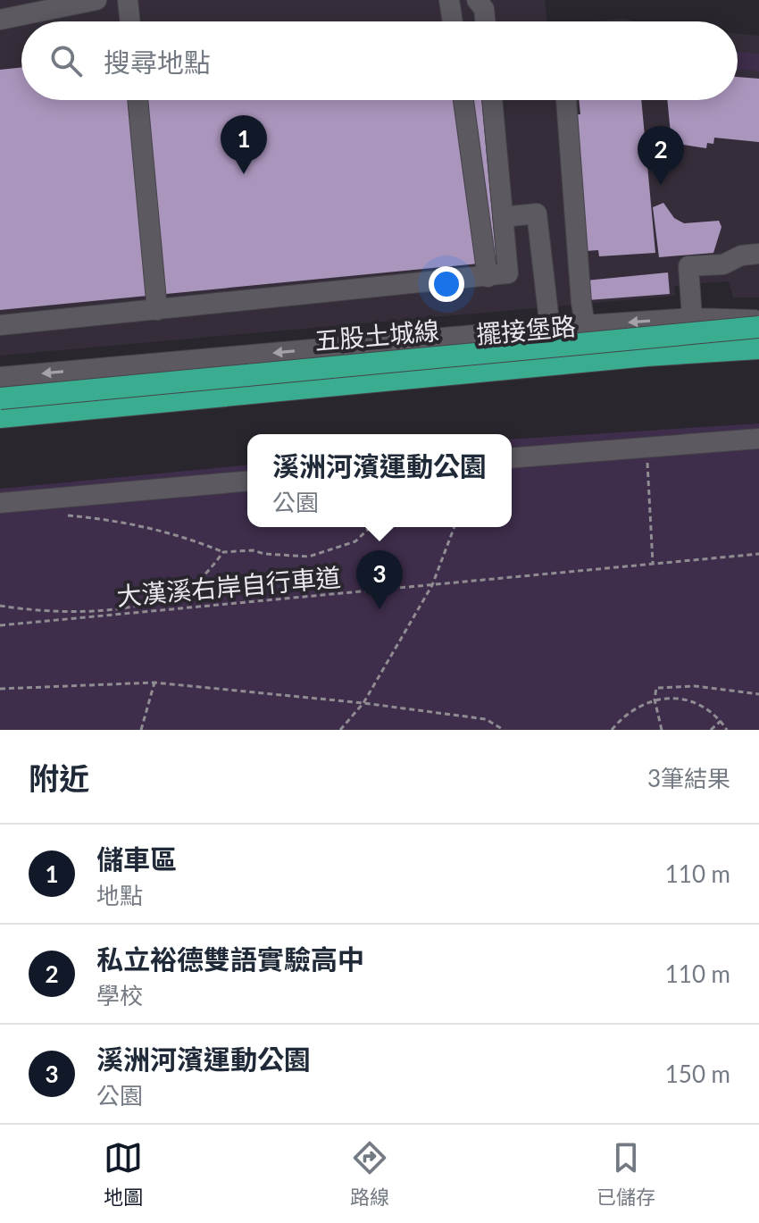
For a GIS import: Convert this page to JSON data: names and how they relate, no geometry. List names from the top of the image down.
{
  "streets": {
    "highway": ["五股土城線"],
    "street": ["擺接堡路"],
    "path": ["大漢溪右岸自行車道"]
  },
  "page": {
    "search": "搜尋地點",
    "pins": ["1", "2", "3"],
    "popup": ["溪洲河濱運動公園", "公園"],
    "heading": ["附近", "3筆結果"],
    "list": [
      {
        "mark": "1",
        "name": "儲車區",
        "note": "地點",
        "value": "110 m"
      },
      {
        "mark": "2",
        "name": "私立裕德雙語實驗高中",
        "note": "學校",
        "value": "110 m"
      },
      {
        "mark": "3",
        "name": "溪洲河濱運動公園",
        "note": "公園",
        "value": "150 m"
      }
    ],
    "nav": ["地圖", "路線", "已儲存"]
  }
}
